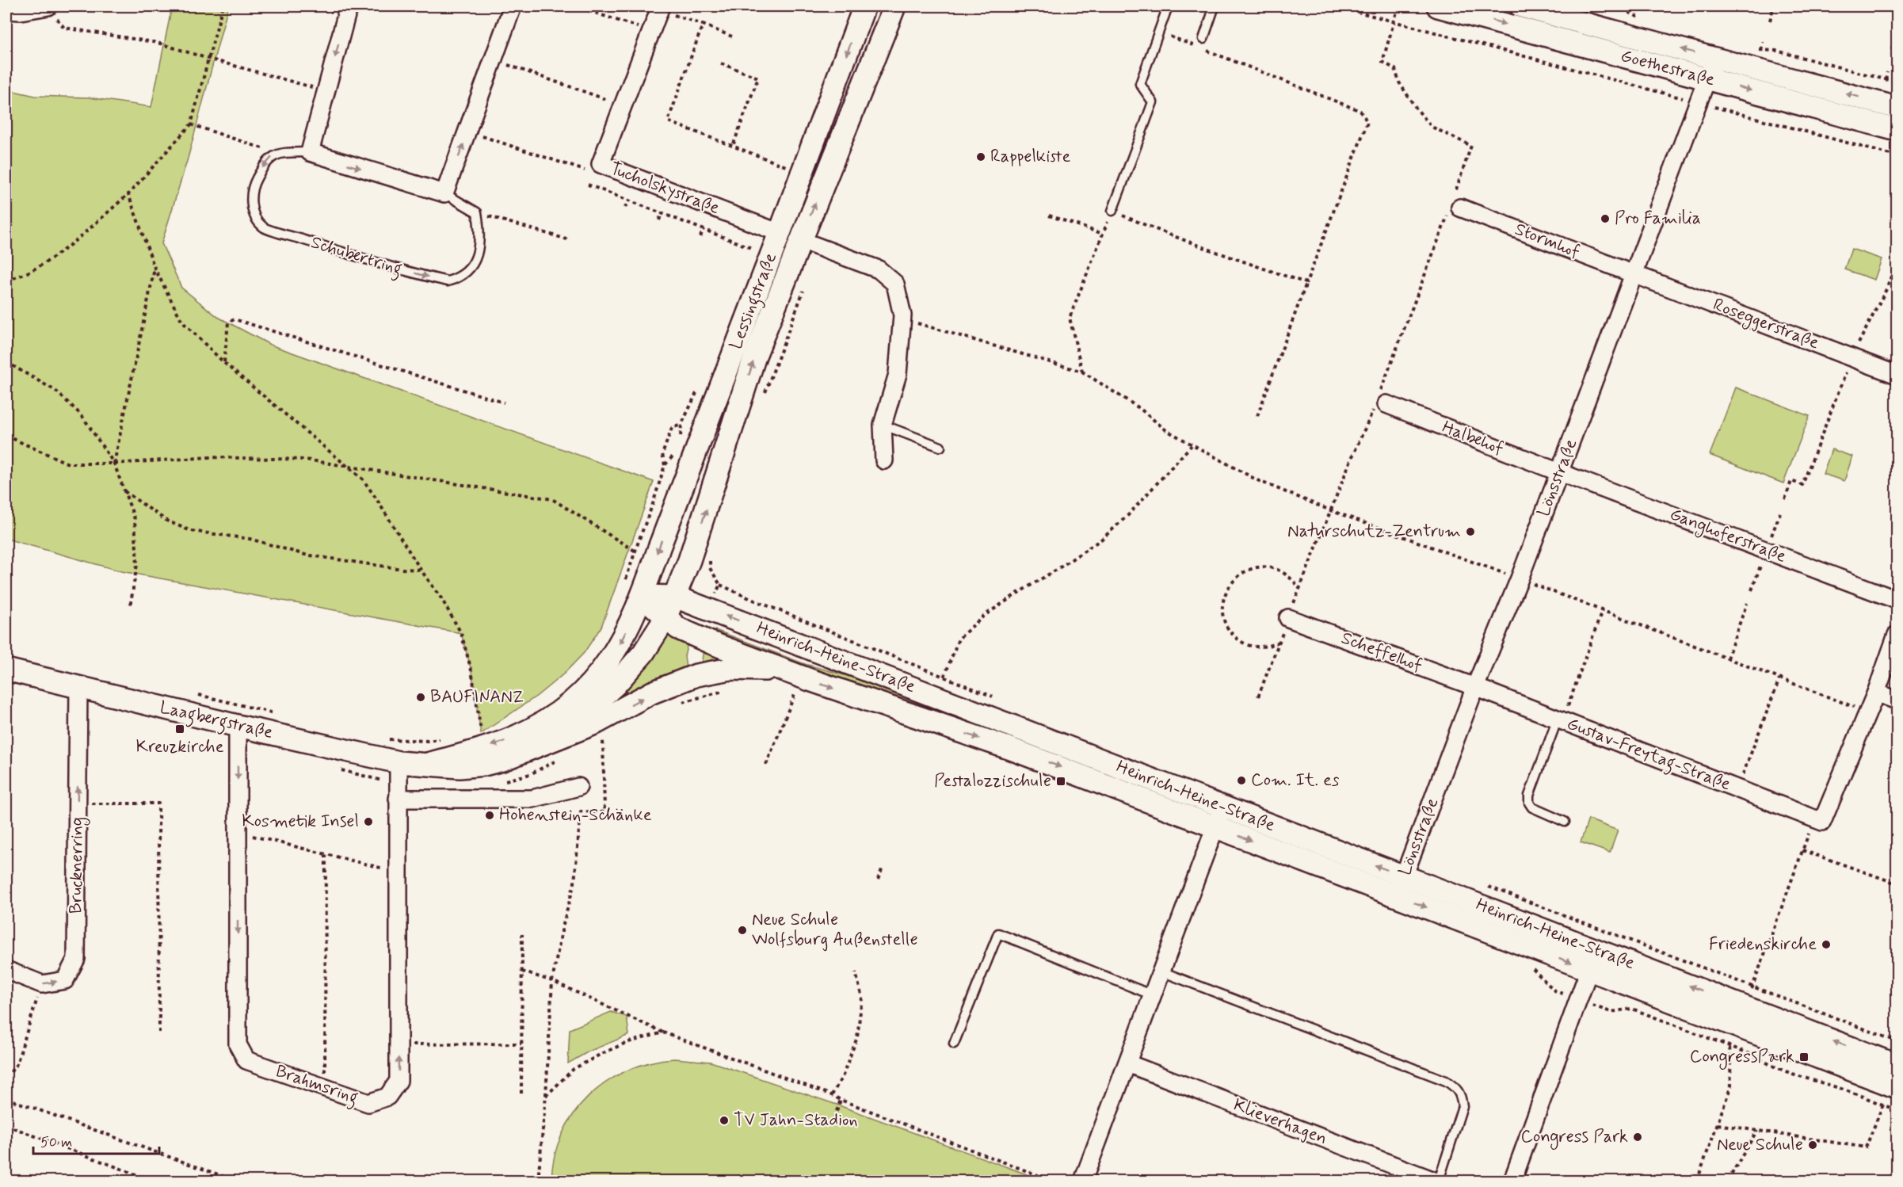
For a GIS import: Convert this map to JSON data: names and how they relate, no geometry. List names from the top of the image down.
{
  "streets": {
    "street": [
      "Goethestraße",
      "Tucholskystraße",
      "Stormhof",
      "Lessingstraße",
      "Roseggerstraße",
      "Halbehof",
      "Lönsstraße",
      "Ganghoferstraße",
      "Scheffelhof",
      "Heinrich-Heine-Straße",
      "Laagbergstraße",
      "Gustav-Freytag-Straße",
      "Brucknerring",
      "Brahmsring",
      "Klieverhagen"
    ],
    "lane": ["Schubertring"]
  },
  "crossings": [
    ["Goethestraße", "Lönsstraße"],
    ["Tucholskystraße", "Lessingstraße"],
    ["Stormhof", "Roseggerstraße"],
    ["Stormhof", "Lönsstraße"],
    ["Lessingstraße", "Heinrich-Heine-Straße"],
    ["Lessingstraße", "Laagbergstraße"],
    ["Roseggerstraße", "Lönsstraße"],
    ["Halbehof", "Lönsstraße"],
    ["Halbehof", "Ganghoferstraße"],
    ["Lönsstraße", "Ganghoferstraße"],
    ["Lönsstraße", "Scheffelhof"],
    ["Lönsstraße", "Heinrich-Heine-Straße"],
    ["Lönsstraße", "Gustav-Freytag-Straße"],
    ["Scheffelhof", "Gustav-Freytag-Straße"],
    ["Heinrich-Heine-Straße", "Laagbergstraße"],
    ["Laagbergstraße", "Brucknerring"],
    ["Laagbergstraße", "Brahmsring"]
  ],
  "one_way": ["Brucknerring"],
  "places": {
    "other": [
      "Rappelkiste",
      "Pro Familia",
      "Naturschutz-Zentrum",
      "BAUFINANZ",
      "Com. It. es",
      "Hohenstein-Schänke",
      "Kosmetik Insel",
      "Neue Schule Wolfsburg Außenstelle",
      "Friedenskirche",
      "TV Jahn-Stadion",
      "Congress Park",
      "Neue Schule"
    ],
    "transit": ["Kreuzkirche", "Pestalozzischule", "CongressPark"]
  },
  "scale_bar": "50 m"
}
